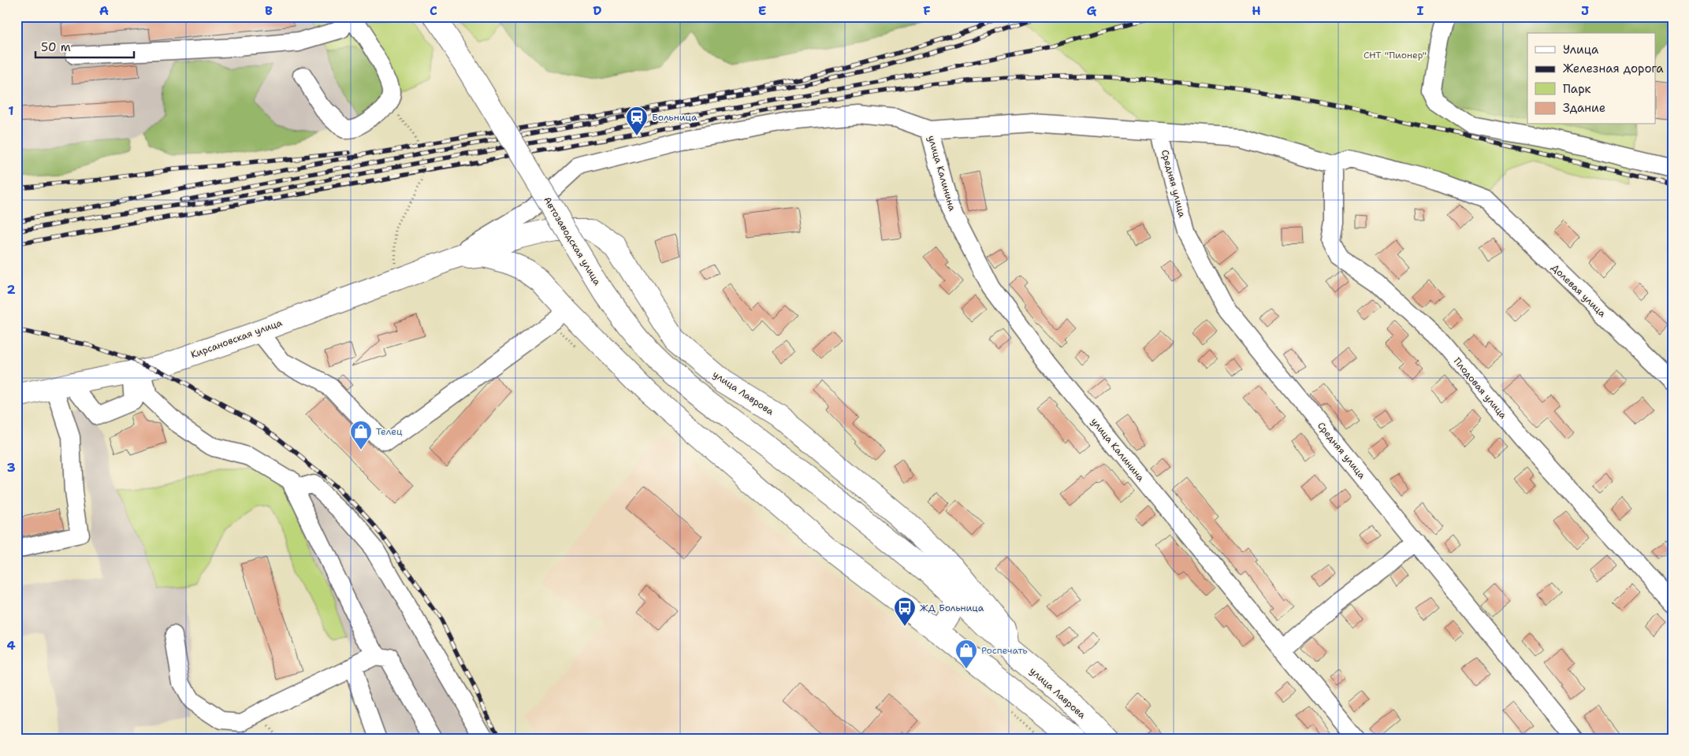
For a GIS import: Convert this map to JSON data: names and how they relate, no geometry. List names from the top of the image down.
{
  "streets": {
    "main road": ["Автозаводская улица", "Кирсановская улица", "улица Лаврова"],
    "street": [
      "улица Калинина",
      "Средняя улица",
      "Долевая улица",
      "Плодовая улица"
    ]
  },
  "crossings": [
    ["Автозаводская улица", "улица Лаврова"],
    ["Долевая улица", "Плодовая улица"],
    ["Кирсановская улица", "улица Лаврова"]
  ],
  "parks": ["СНТ \"Пионер\""],
  "places": {
    "station": ["Больница"],
    "shop": ["Телец", "Роспечать"],
    "bus stop": ["ЖД Больница"]
  },
  "legend": [
    "Улица",
    "Железная дорога",
    "Парк",
    "Здание"
  ],
  "scale_bar": "50 m",
  "grid": {
    "columns": [
      "A",
      "B",
      "C",
      "D",
      "E",
      "F",
      "G",
      "H",
      "I",
      "J"
    ],
    "rows": [
      "1",
      "2",
      "3",
      "4"
    ]
  }
}
